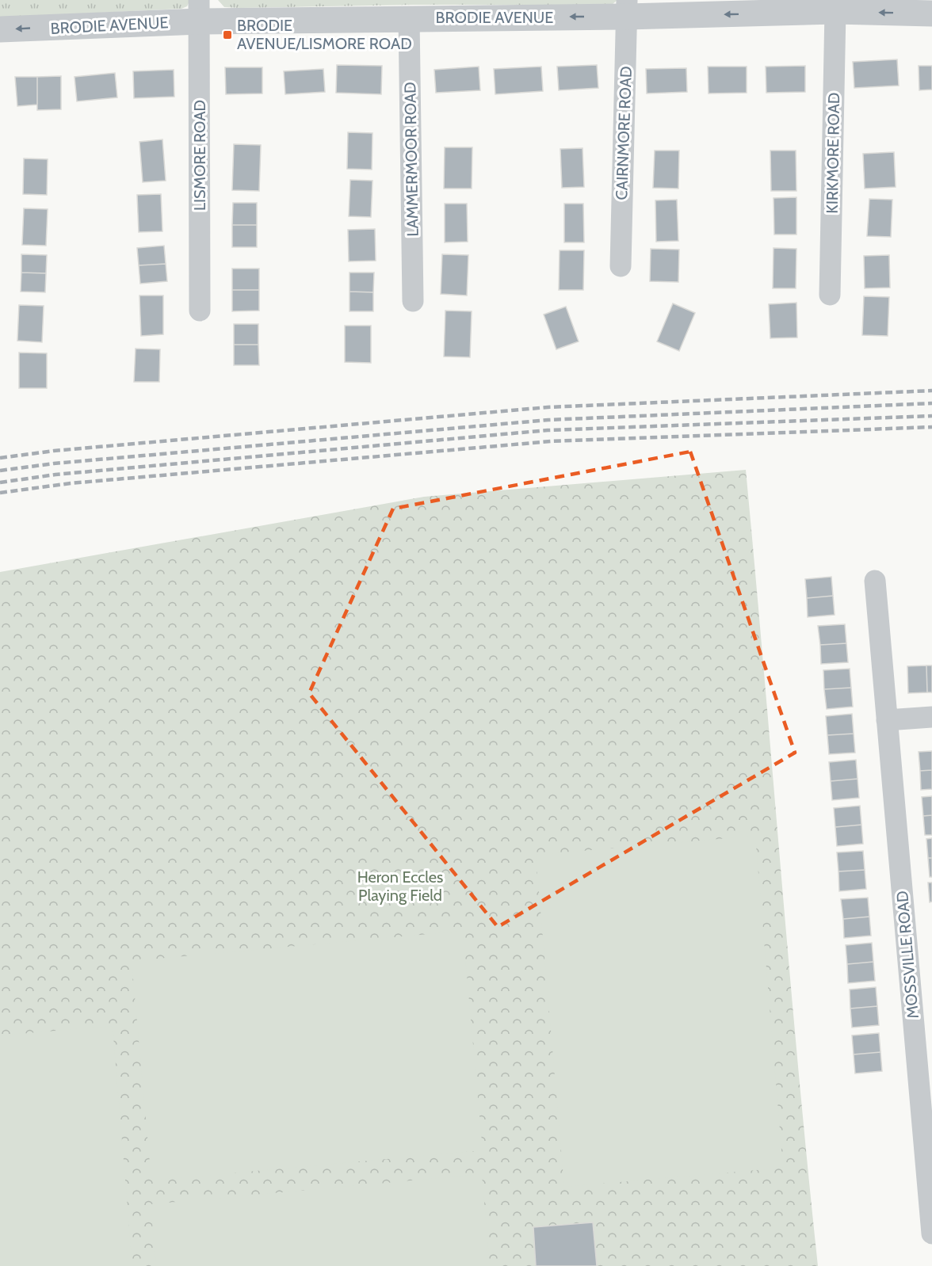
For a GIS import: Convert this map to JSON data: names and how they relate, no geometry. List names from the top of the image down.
{
  "streets": {
    "street": [
      "BRODIE AVENUE",
      "CAIRNMORE ROAD",
      "KIRKMORE ROAD",
      "LISMORE ROAD",
      "LAMMERMOOR ROAD",
      "MOSSVILLE ROAD"
    ]
  },
  "crossings": [
    ["BRODIE AVENUE", "CAIRNMORE ROAD"],
    ["BRODIE AVENUE", "KIRKMORE ROAD"],
    ["BRODIE AVENUE", "LISMORE ROAD"],
    ["BRODIE AVENUE", "LAMMERMOOR ROAD"]
  ],
  "one_way": ["BRODIE AVENUE"],
  "parks": ["Heron Eccles Playing Field"],
  "places": {
    "transit": ["BRODIE AVENUE/LISMORE ROAD"]
  }
}
